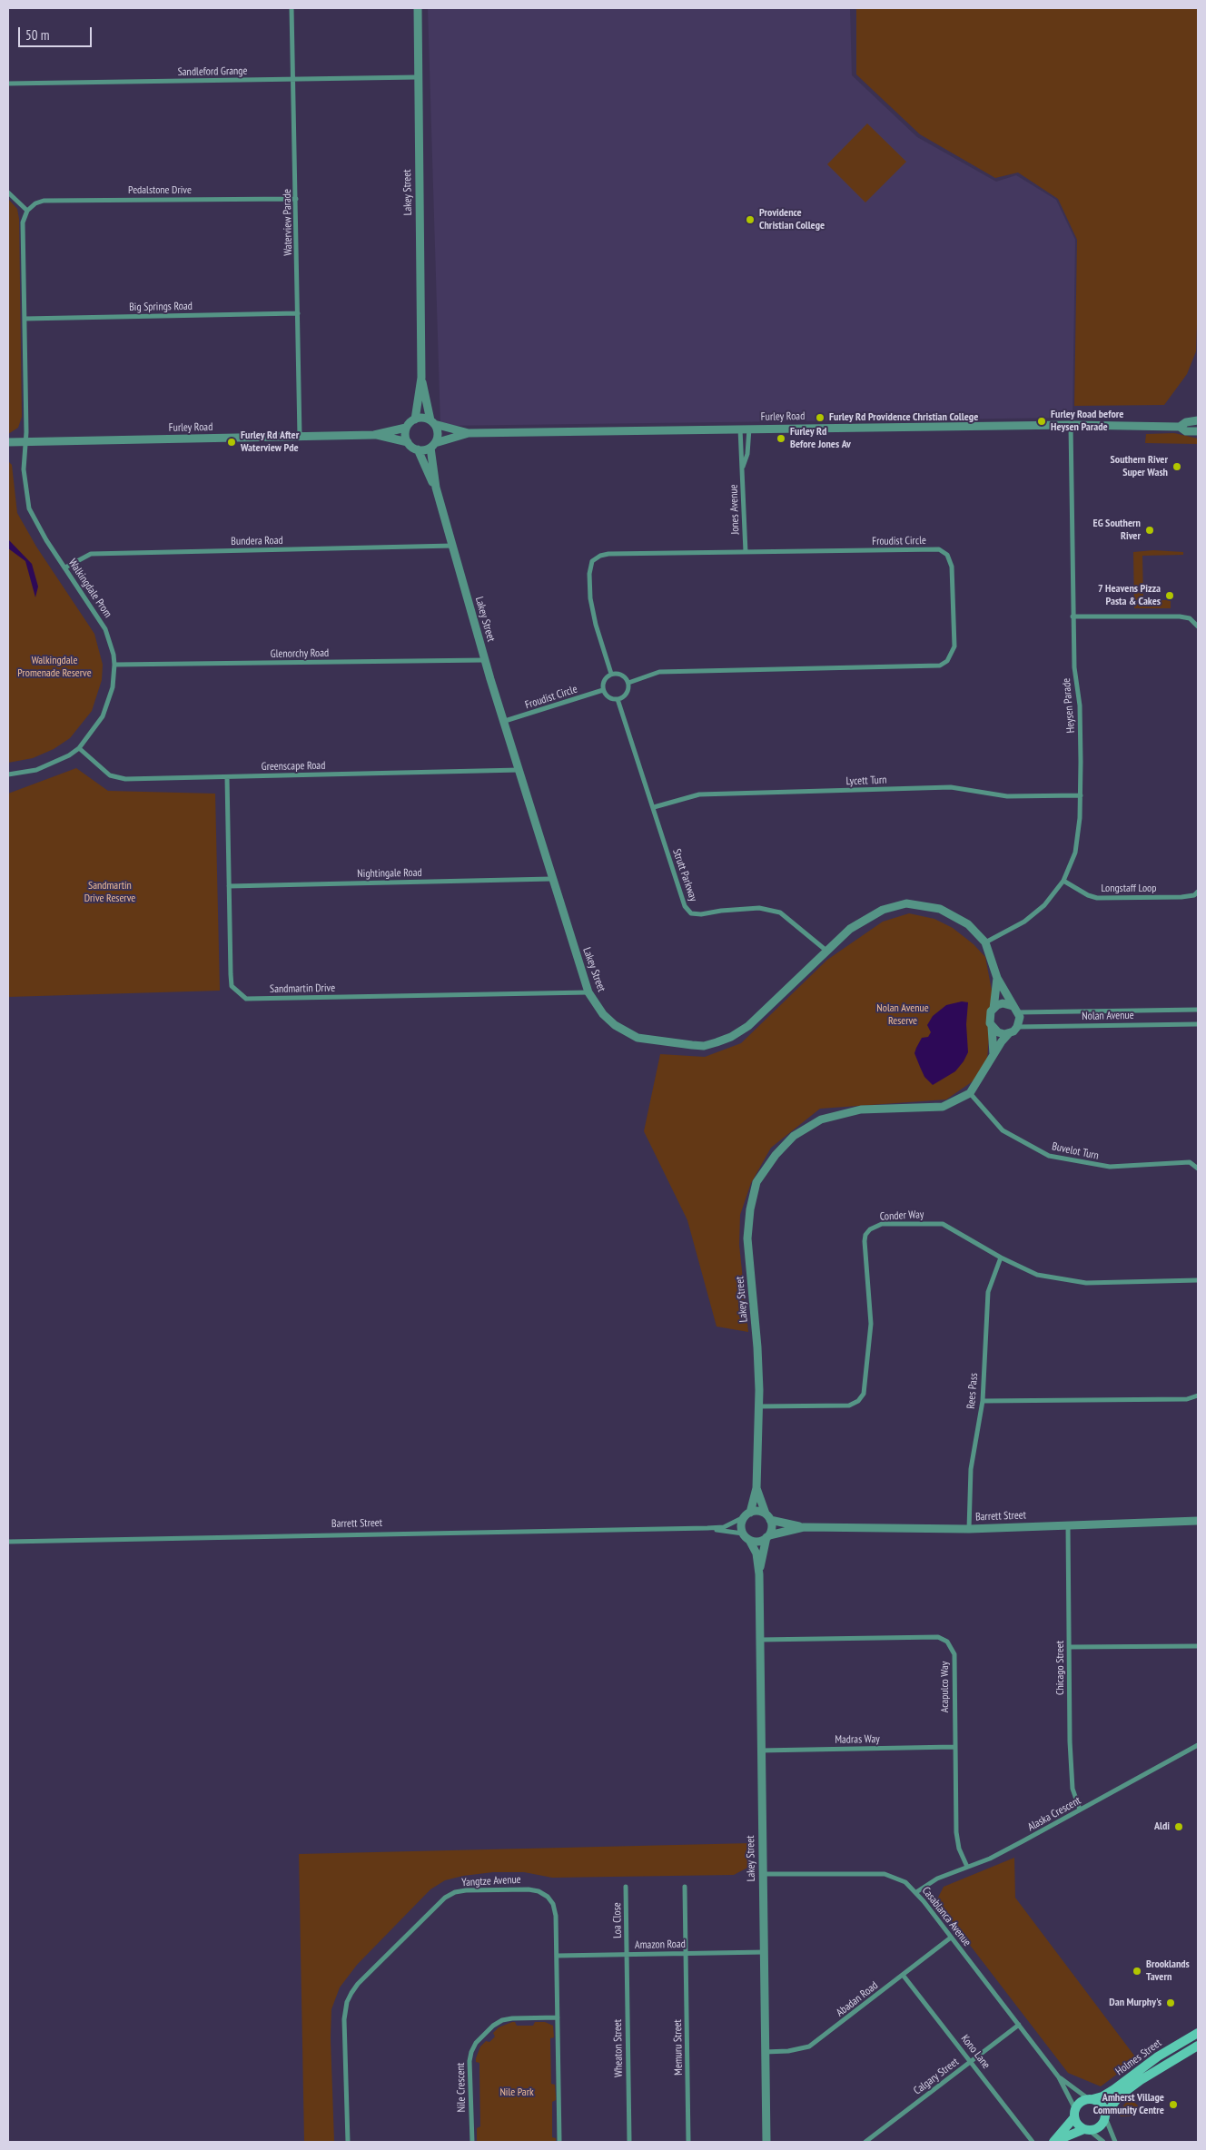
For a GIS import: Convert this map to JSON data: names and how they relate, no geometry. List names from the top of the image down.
{
  "streets": {
    "main road": ["Holmes Street"],
    "street": [
      "Sandleford Grange",
      "Pedalstone Drive",
      "Lakey Street",
      "Waterview Parade",
      "Big Springs Road",
      "Furley Road",
      "Jones Avenue",
      "Bundera Road",
      "Froudist Circle",
      "Walkingdale Prom",
      "Glenorchy Road",
      "Heysen Parade",
      "Greenscape Road",
      "Lycett Turn",
      "Nightingale Road",
      "Strutt Parkway",
      "Longstaff Loop",
      "Sandmartin Drive",
      "Nolan Avenue",
      "Buvelot Turn",
      "Conder Way",
      "Rees Pass",
      "Barrett Street",
      "Chicago Street",
      "Acapulco Way",
      "Madras Way",
      "Alaska Crescent",
      "Yangtze Avenue",
      "Casablanca Avenue",
      "Loa Close",
      "Amazon Road",
      "Abadan Road",
      "Memuru Street",
      "Wheaton Street",
      "Kono Lane",
      "Calgary Street",
      "Nile Crescent"
    ]
  },
  "crossings": [
    ["Sandleford Grange", "Lakey Street"],
    ["Sandleford Grange", "Waterview Parade"],
    ["Pedalstone Drive", "Waterview Parade"],
    ["Pedalstone Drive", "Walkingdale Prom"],
    ["Lakey Street", "Furley Road"],
    ["Lakey Street", "Bundera Road"],
    ["Lakey Street", "Froudist Circle"],
    ["Lakey Street", "Glenorchy Road"],
    ["Lakey Street", "Heysen Parade"],
    ["Lakey Street", "Greenscape Road"],
    ["Lakey Street", "Nightingale Road"],
    ["Lakey Street", "Strutt Parkway"],
    ["Lakey Street", "Sandmartin Drive"],
    ["Lakey Street", "Nolan Avenue"],
    ["Lakey Street", "Buvelot Turn"],
    ["Lakey Street", "Conder Way"],
    ["Lakey Street", "Barrett Street"],
    ["Lakey Street", "Acapulco Way"],
    ["Lakey Street", "Madras Way"],
    ["Lakey Street", "Casablanca Avenue"],
    ["Lakey Street", "Amazon Road"],
    ["Lakey Street", "Abadan Road"],
    ["Waterview Parade", "Big Springs Road"],
    ["Waterview Parade", "Furley Road"],
    ["Big Springs Road", "Walkingdale Prom"],
    ["Furley Road", "Jones Avenue"],
    ["Furley Road", "Walkingdale Prom"],
    ["Furley Road", "Heysen Parade"],
    ["Jones Avenue", "Froudist Circle"],
    ["Bundera Road", "Walkingdale Prom"],
    ["Froudist Circle", "Strutt Parkway"],
    ["Walkingdale Prom", "Glenorchy Road"],
    ["Walkingdale Prom", "Greenscape Road"],
    ["Heysen Parade", "Lycett Turn"],
    ["Heysen Parade", "Longstaff Loop"],
    ["Greenscape Road", "Sandmartin Drive"],
    ["Lycett Turn", "Strutt Parkway"],
    ["Nightingale Road", "Sandmartin Drive"],
    ["Conder Way", "Rees Pass"],
    ["Rees Pass", "Barrett Street"],
    ["Barrett Street", "Chicago Street"],
    ["Chicago Street", "Alaska Crescent"],
    ["Acapulco Way", "Madras Way"],
    ["Acapulco Way", "Alaska Crescent"],
    ["Alaska Crescent", "Casablanca Avenue"],
    ["Yangtze Avenue", "Amazon Road"],
    ["Yangtze Avenue", "Nile Crescent"],
    ["Casablanca Avenue", "Abadan Road"],
    ["Casablanca Avenue", "Holmes Street"],
    ["Casablanca Avenue", "Calgary Street"],
    ["Loa Close", "Amazon Road"],
    ["Loa Close", "Wheaton Street"],
    ["Amazon Road", "Memuru Street"],
    ["Amazon Road", "Wheaton Street"],
    ["Abadan Road", "Kono Lane"],
    ["Kono Lane", "Calgary Street"]
  ],
  "parks": [
    "Walkingdale Promenade Reserve",
    "Sandmartin Drive Reserve",
    "Nolan Avenue Reserve",
    "Nile Park"
  ],
  "places": [
    "Providence Christian College",
    "Furley Rd Providence Christian College",
    "Furley Road before Heysen Parade",
    "Furley Rd Before Jones Av",
    "Furley Rd After Waterview Pde",
    "Southern River Super Wash",
    "EG Southern River",
    "7 Heavens Pizza Pasta & Cakes",
    "Aldi",
    "Brooklands Tavern",
    "Dan Murphy's",
    "Amherst Village Community Centre"
  ],
  "scale_bar": "50 m"
}
